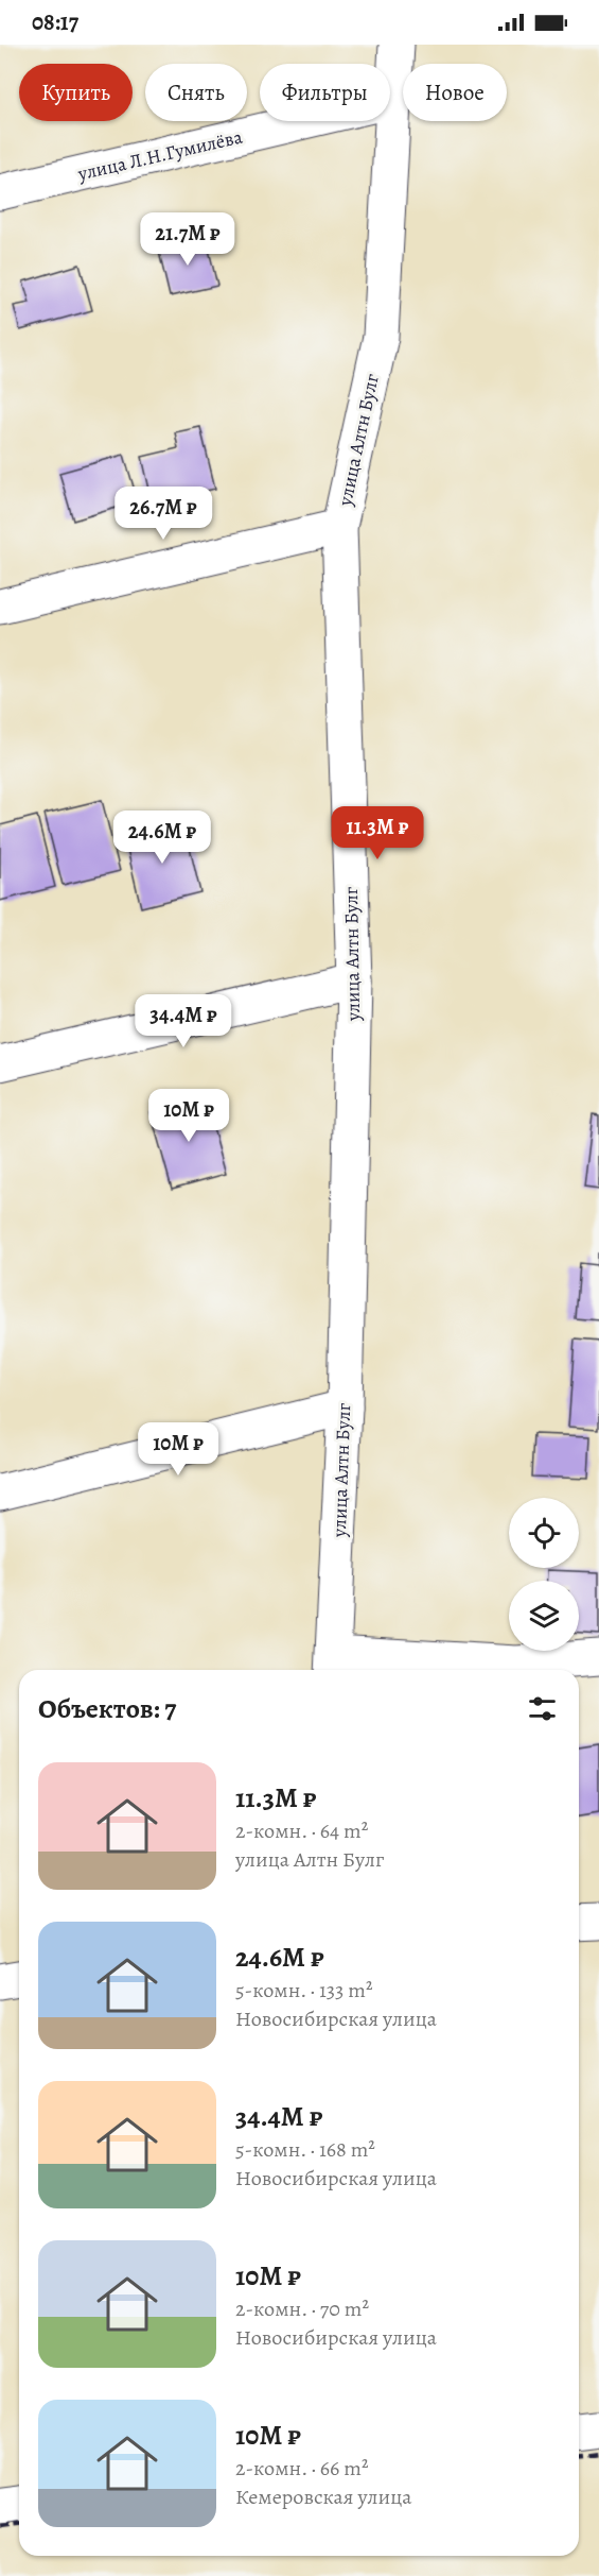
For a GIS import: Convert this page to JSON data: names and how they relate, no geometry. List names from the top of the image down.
{
  "streets": {
    "street": ["улица Л.Н.Гумилёва", "улица Алтн Булг"]
  },
  "crossings": [
    ["улица Л.Н.Гумилёва", "улица Алтн Булг"]
  ],
  "page": {
    "status": "08:17",
    "chip": [
      "Купить",
      "Снять",
      "Фильтры",
      "Новое"
    ],
    "price": [
      "21.7M ₽",
      "26.7M ₽",
      "11.3M ₽",
      "24.6M ₽",
      "34.4M ₽",
      "10M ₽",
      "10M ₽"
    ],
    "heading": "Объектов: 7",
    "list": [
      {
        "name": "11.3M ₽",
        "note": "2-комн. · 64 m² · улица Алтн Булг"
      },
      {
        "name": "24.6M ₽",
        "note": "5-комн. · 133 m² · Новосибирская улица"
      },
      {
        "name": "34.4M ₽",
        "note": "5-комн. · 168 m² · Новосибирская улица"
      },
      {
        "name": "10M ₽",
        "note": "2-комн. · 70 m² · Новосибирская улица"
      },
      {
        "name": "10M ₽",
        "note": "2-комн. · 66 m² · Кемеровская улица"
      }
    ]
  }
}
